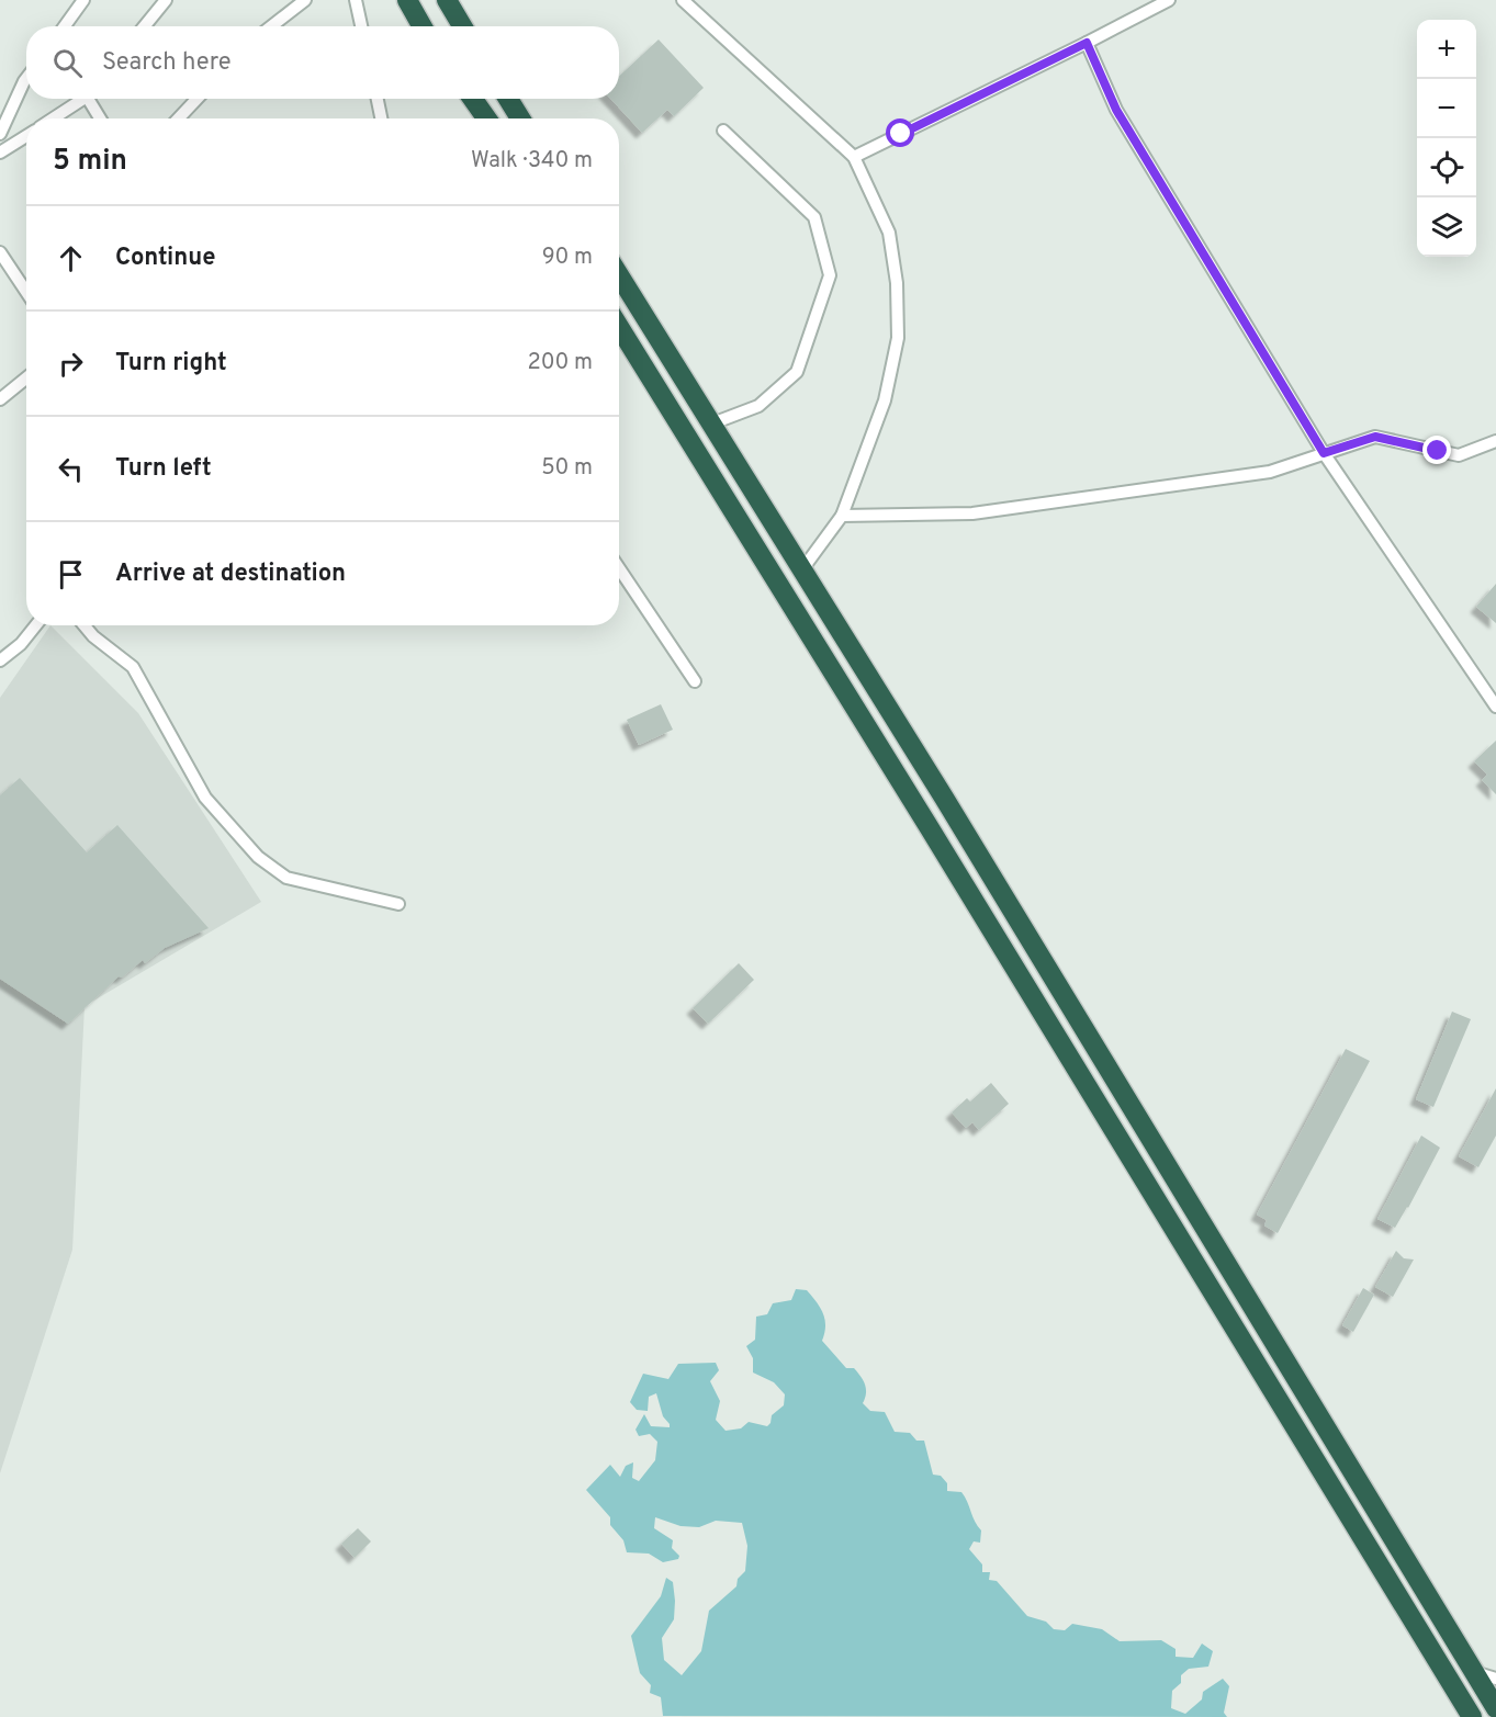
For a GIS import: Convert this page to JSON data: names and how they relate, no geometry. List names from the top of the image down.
{
  "page": {
    "map_buttons": ["+", "−"],
    "search": "Search here",
    "heading": ["5 min", "Walk · 340 m"],
    "list": [
      ["Continue", "90 m"],
      ["Turn right", "200 m"],
      ["Turn left", "50 m"],
      "Arrive at destination"
    ]
  }
}
